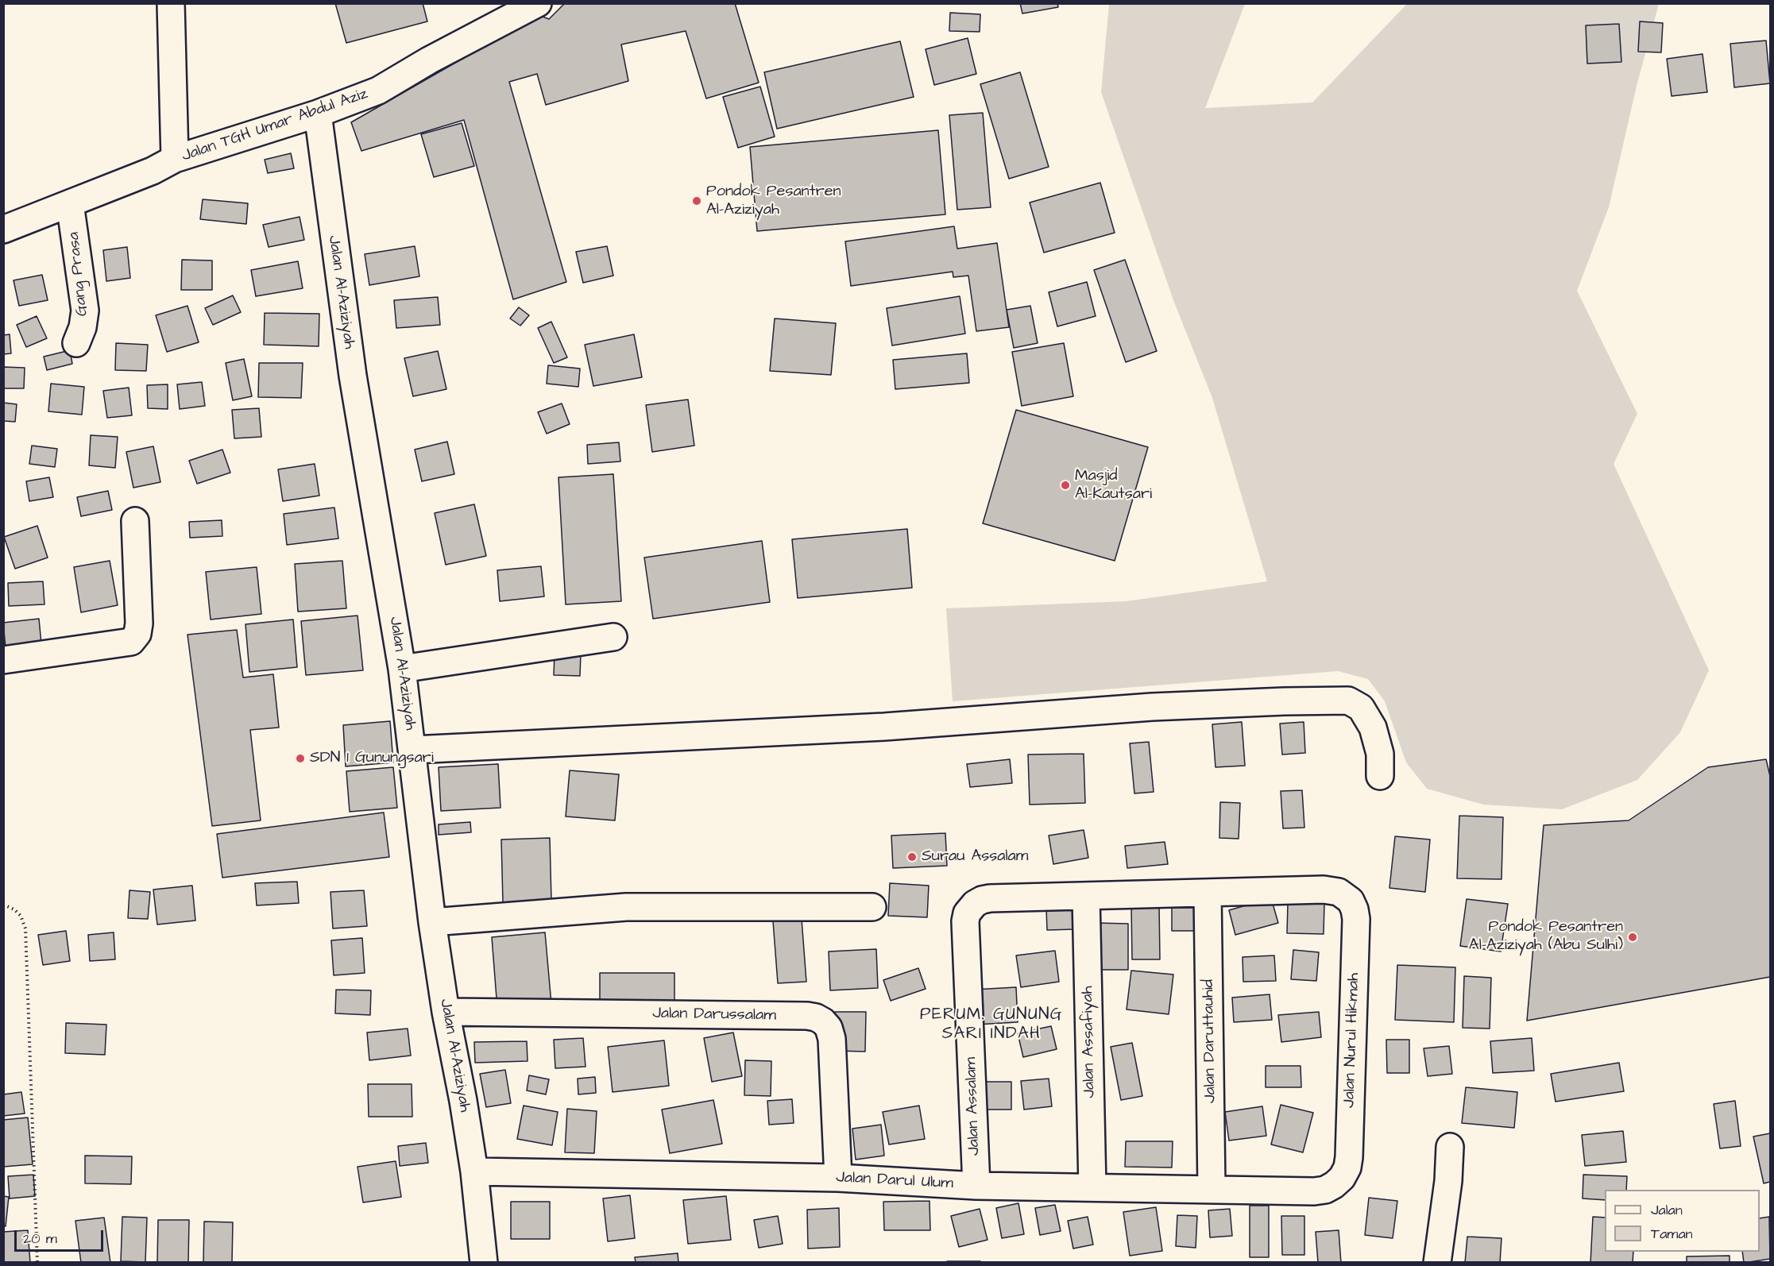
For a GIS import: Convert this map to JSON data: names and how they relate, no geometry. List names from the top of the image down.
{
  "streets": {
    "street": [
      "Jalan TGH Umar Abdul Aziz",
      "Gang Prasa",
      "Jalan Al-Aziziyah",
      "Jalan Darussalam",
      "Jalan Nurul Hikmah",
      "Jalan Daruttauhid",
      "Jalan Assafiyah",
      "Jalan Assalam",
      "Jalan Darul Ulum"
    ]
  },
  "crossings": [
    ["Jalan TGH Umar Abdul Aziz", "Gang Prasa"],
    ["Jalan TGH Umar Abdul Aziz", "Jalan Al-Aziziyah"],
    ["Jalan Al-Aziziyah", "Jalan Darussalam"],
    ["Jalan Al-Aziziyah", "Jalan Darul Ulum"],
    ["Jalan Darussalam", "Jalan Darul Ulum"],
    ["Jalan Nurul Hikmah", "Jalan Daruttauhid"],
    ["Jalan Nurul Hikmah", "Jalan Assafiyah"],
    ["Jalan Nurul Hikmah", "Jalan Assalam"],
    ["Jalan Nurul Hikmah", "Jalan Darul Ulum"],
    ["Jalan Daruttauhid", "Jalan Darul Ulum"],
    ["Jalan Assafiyah", "Jalan Darul Ulum"],
    ["Jalan Assalam", "Jalan Darul Ulum"]
  ],
  "districts": ["PERUM. GUNUNG SARI INDAH"],
  "places": [
    "Pondok Pesantren Al-Aziziyah",
    "Masjid Al-Kautsari",
    "SDN 1 Gunungsari",
    "Surau Assalam",
    "Pondok Pesantren Al-Aziziyah (Abu Sulhi)"
  ],
  "legend": ["Jalan", "Taman"],
  "scale_bar": "20 m"
}
